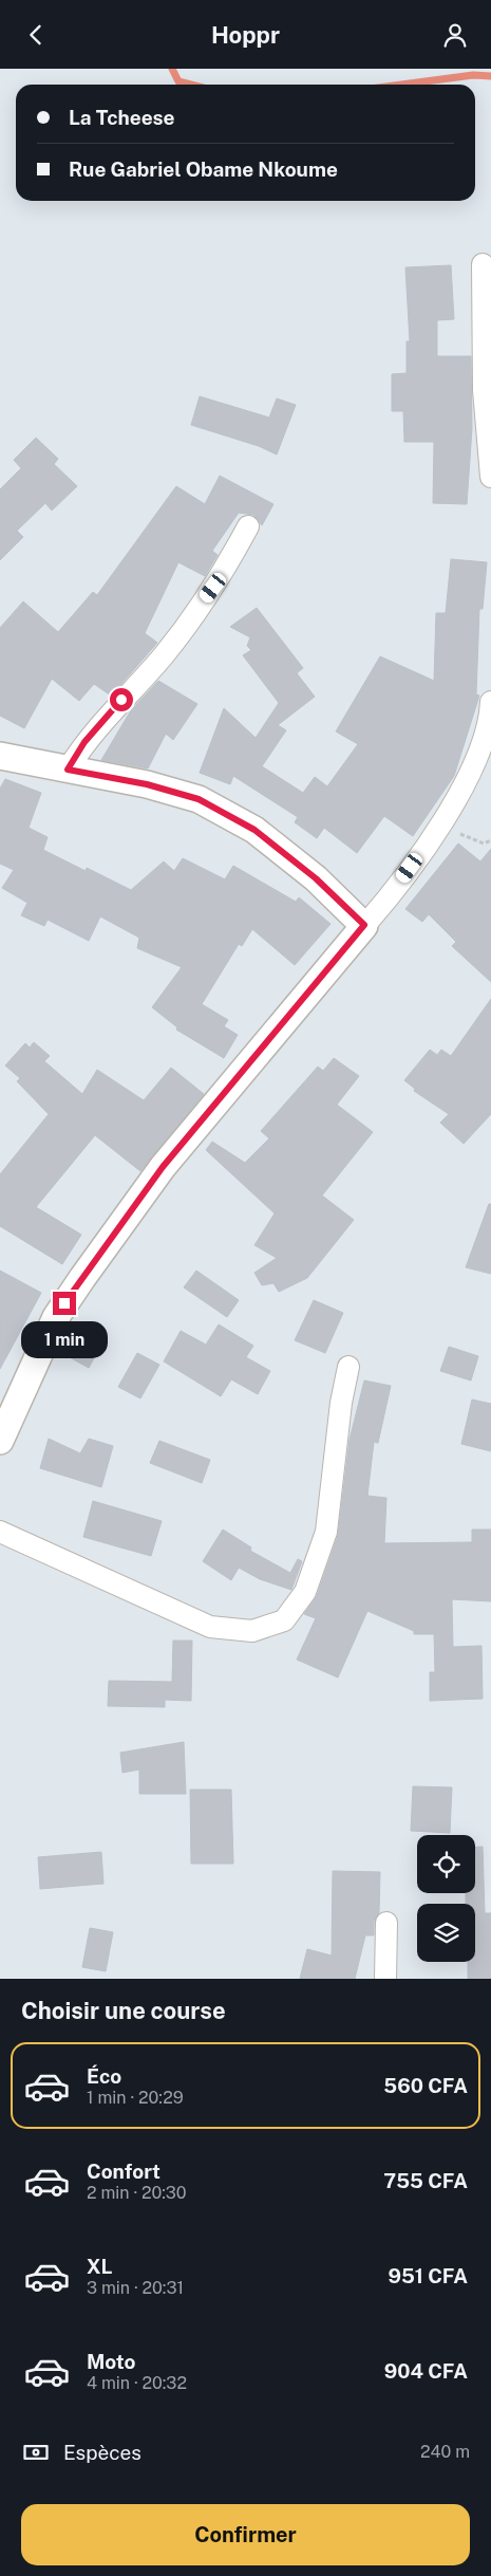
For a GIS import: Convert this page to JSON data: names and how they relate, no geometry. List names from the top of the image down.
{
  "page": {
    "header": "Hoppr",
    "banner": ["La Tcheese", "Rue Gabriel Obame Nkoume"],
    "bubble": "1 min",
    "heading": "Choisir une course",
    "list": [
      {
        "name": "Éco",
        "note": "1 min · 20:29",
        "value": "560 CFA"
      },
      {
        "name": "Confort",
        "note": "2 min · 20:30",
        "value": "755 CFA"
      },
      {
        "name": "XL",
        "note": "3 min · 20:31",
        "value": "951 CFA"
      },
      {
        "name": "Moto",
        "note": "4 min · 20:32",
        "value": "904 CFA"
      }
    ],
    "pay": ["Espèces", "240 m"],
    "buttons": "Confirmer"
  }
}
